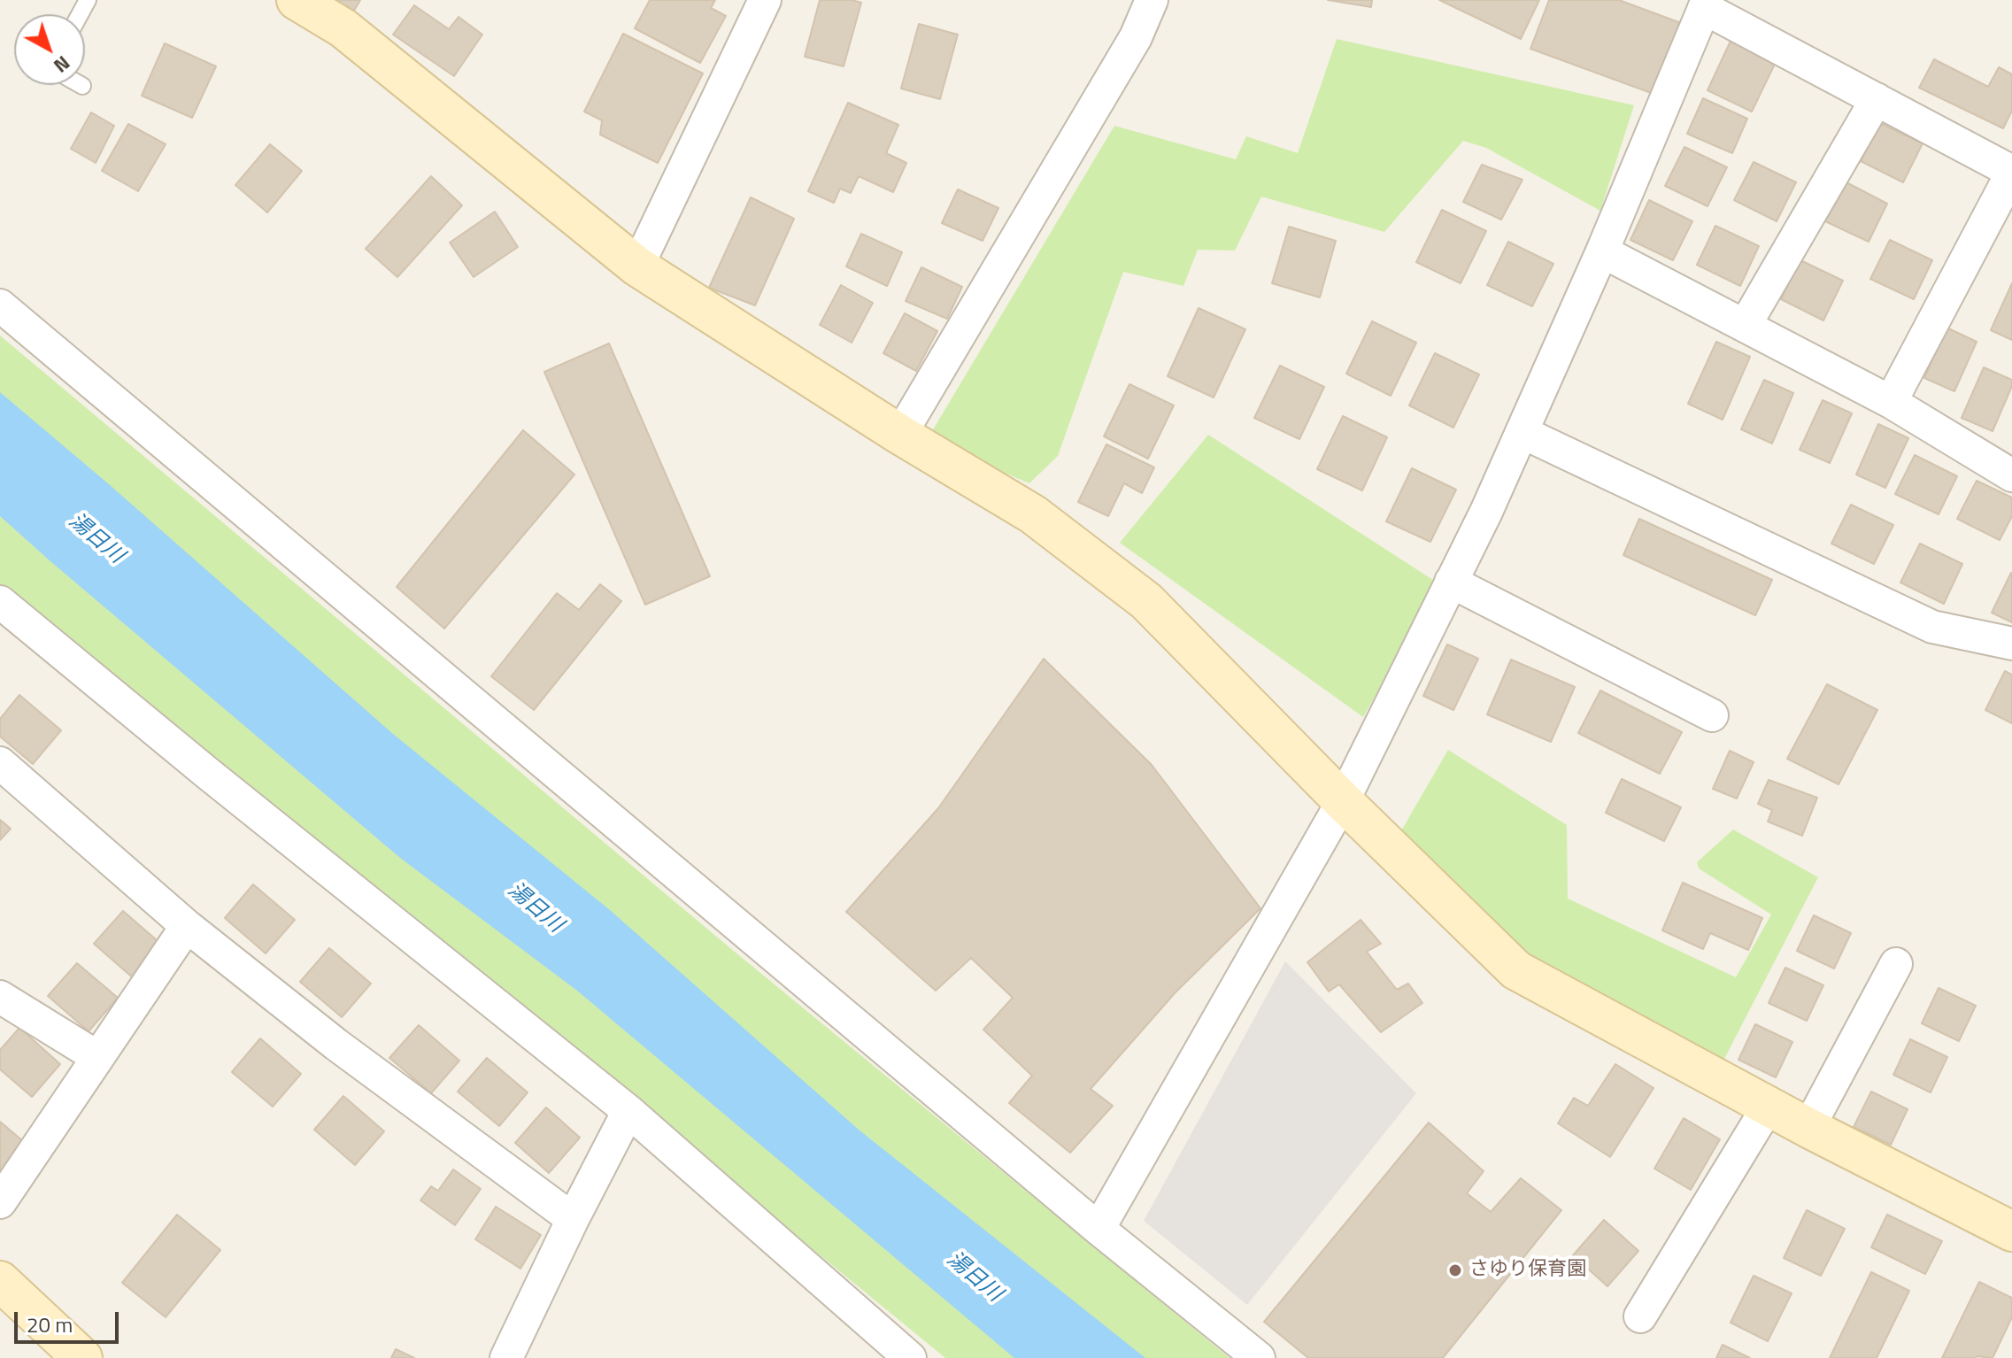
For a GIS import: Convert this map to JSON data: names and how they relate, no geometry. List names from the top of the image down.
{
  "water": ["湯日川"],
  "places": ["さゆり保育園"],
  "scale_bar": "20 m",
  "north": "bottom right"
}
